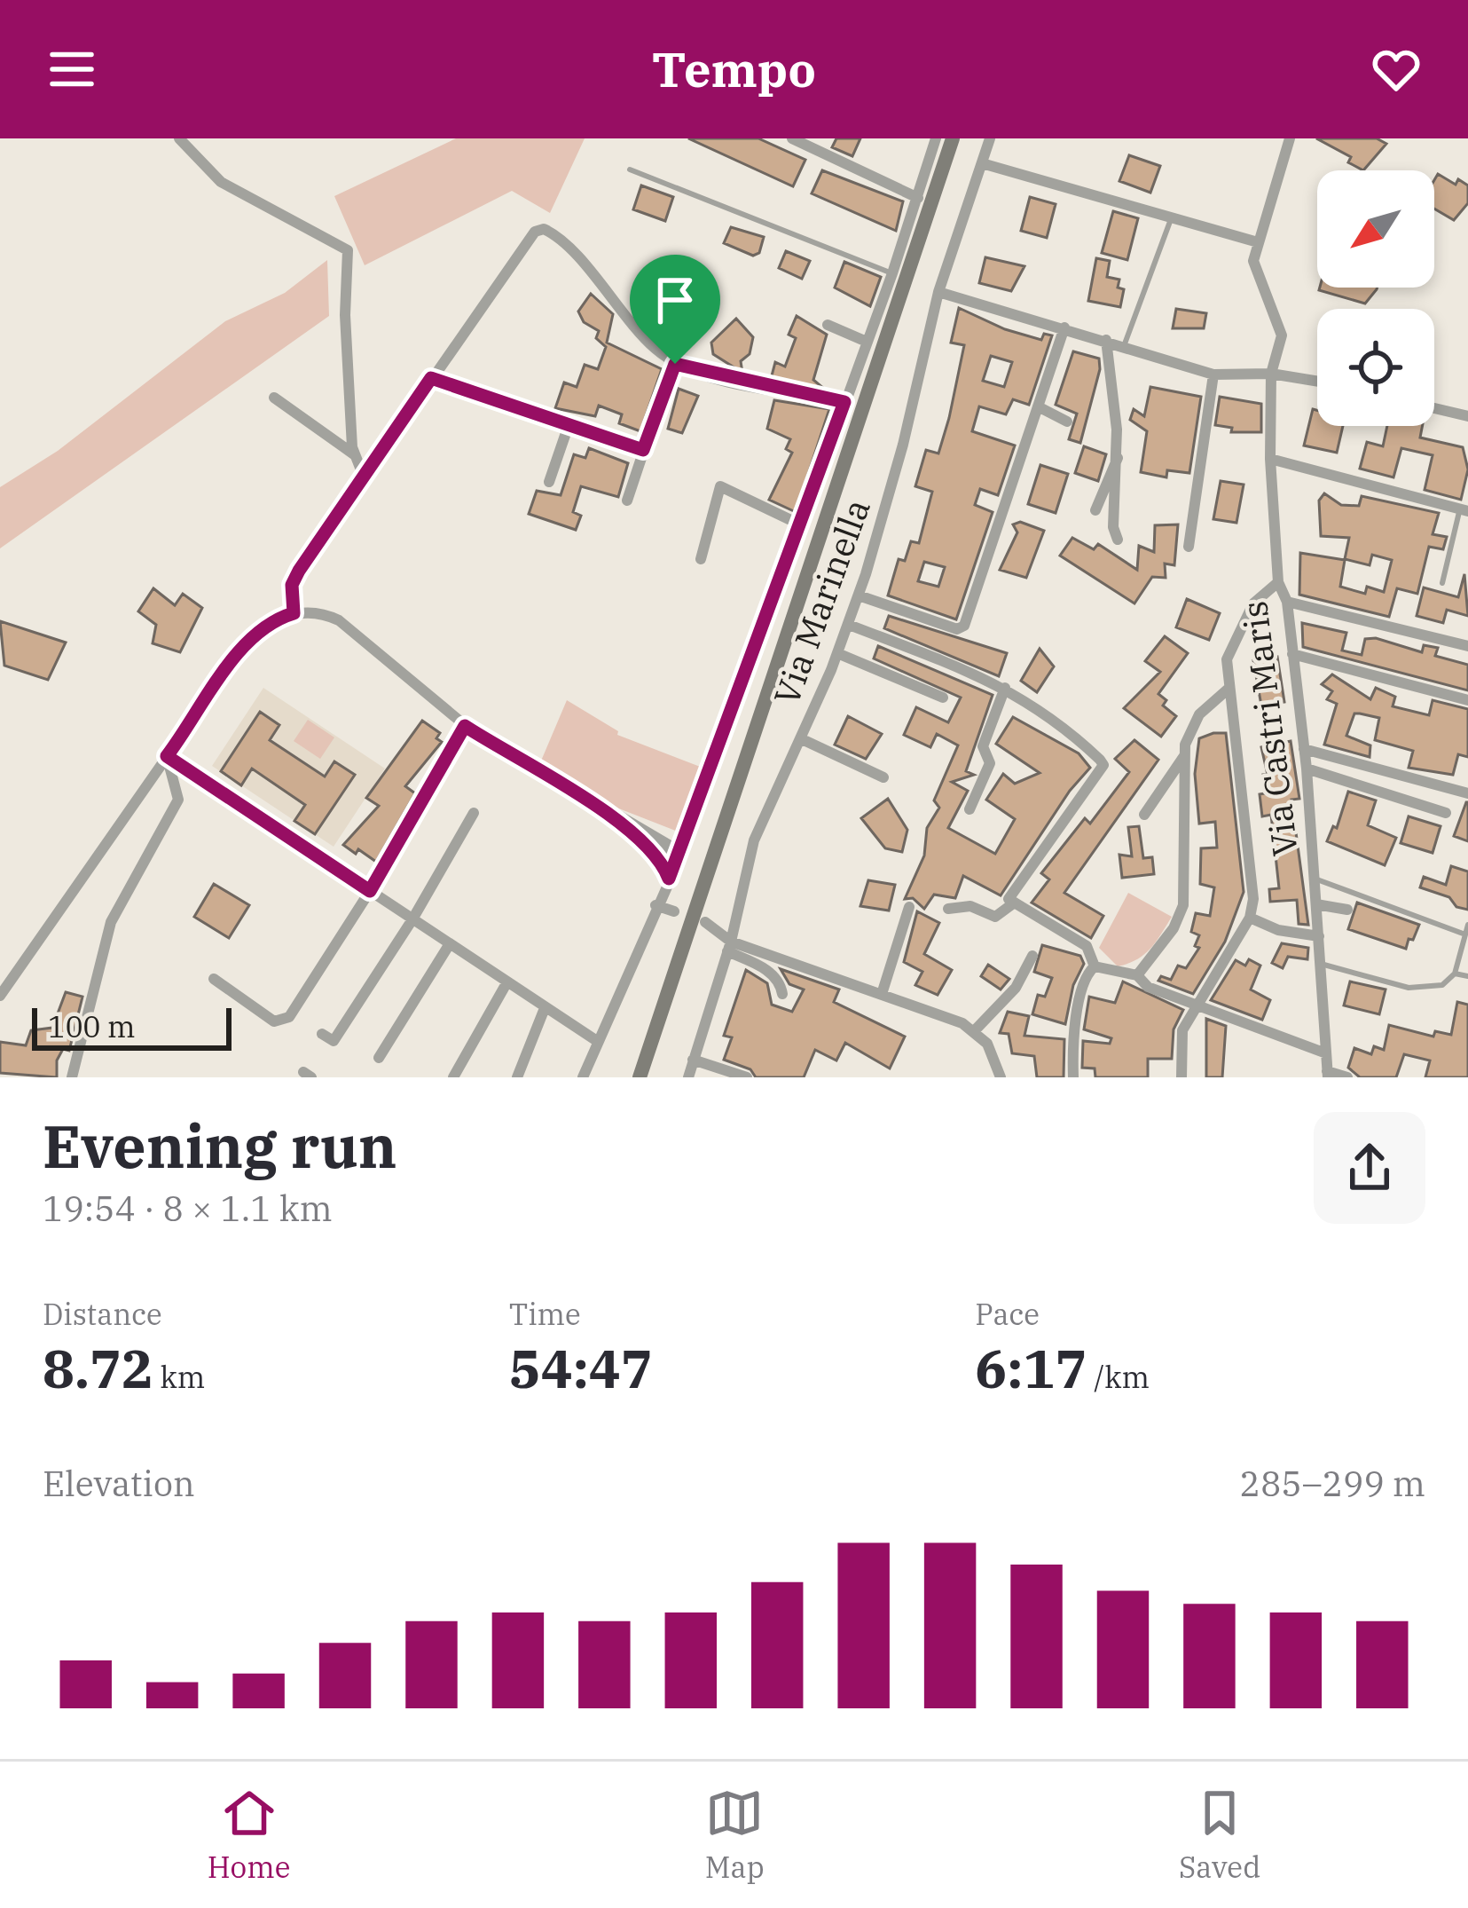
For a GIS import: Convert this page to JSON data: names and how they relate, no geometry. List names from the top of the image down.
{
  "streets": {
    "street": ["Via Marinella", "Via Castri Maris"]
  },
  "scale_bar": "100 m",
  "north": "bottom left",
  "page": {
    "header": "Tempo",
    "scale": "100 m",
    "heading": ["Evening run", "19:54 · 8 × 1.1 km"],
    "stats": [
      ["Distance", "8.72 km"],
      ["Time", "54:47"],
      ["Pace", "6:17 /km"]
    ],
    "chart": ["Elevation", "285–299 m"],
    "tabs": ["Home", "Map", "Saved"]
  }
}
